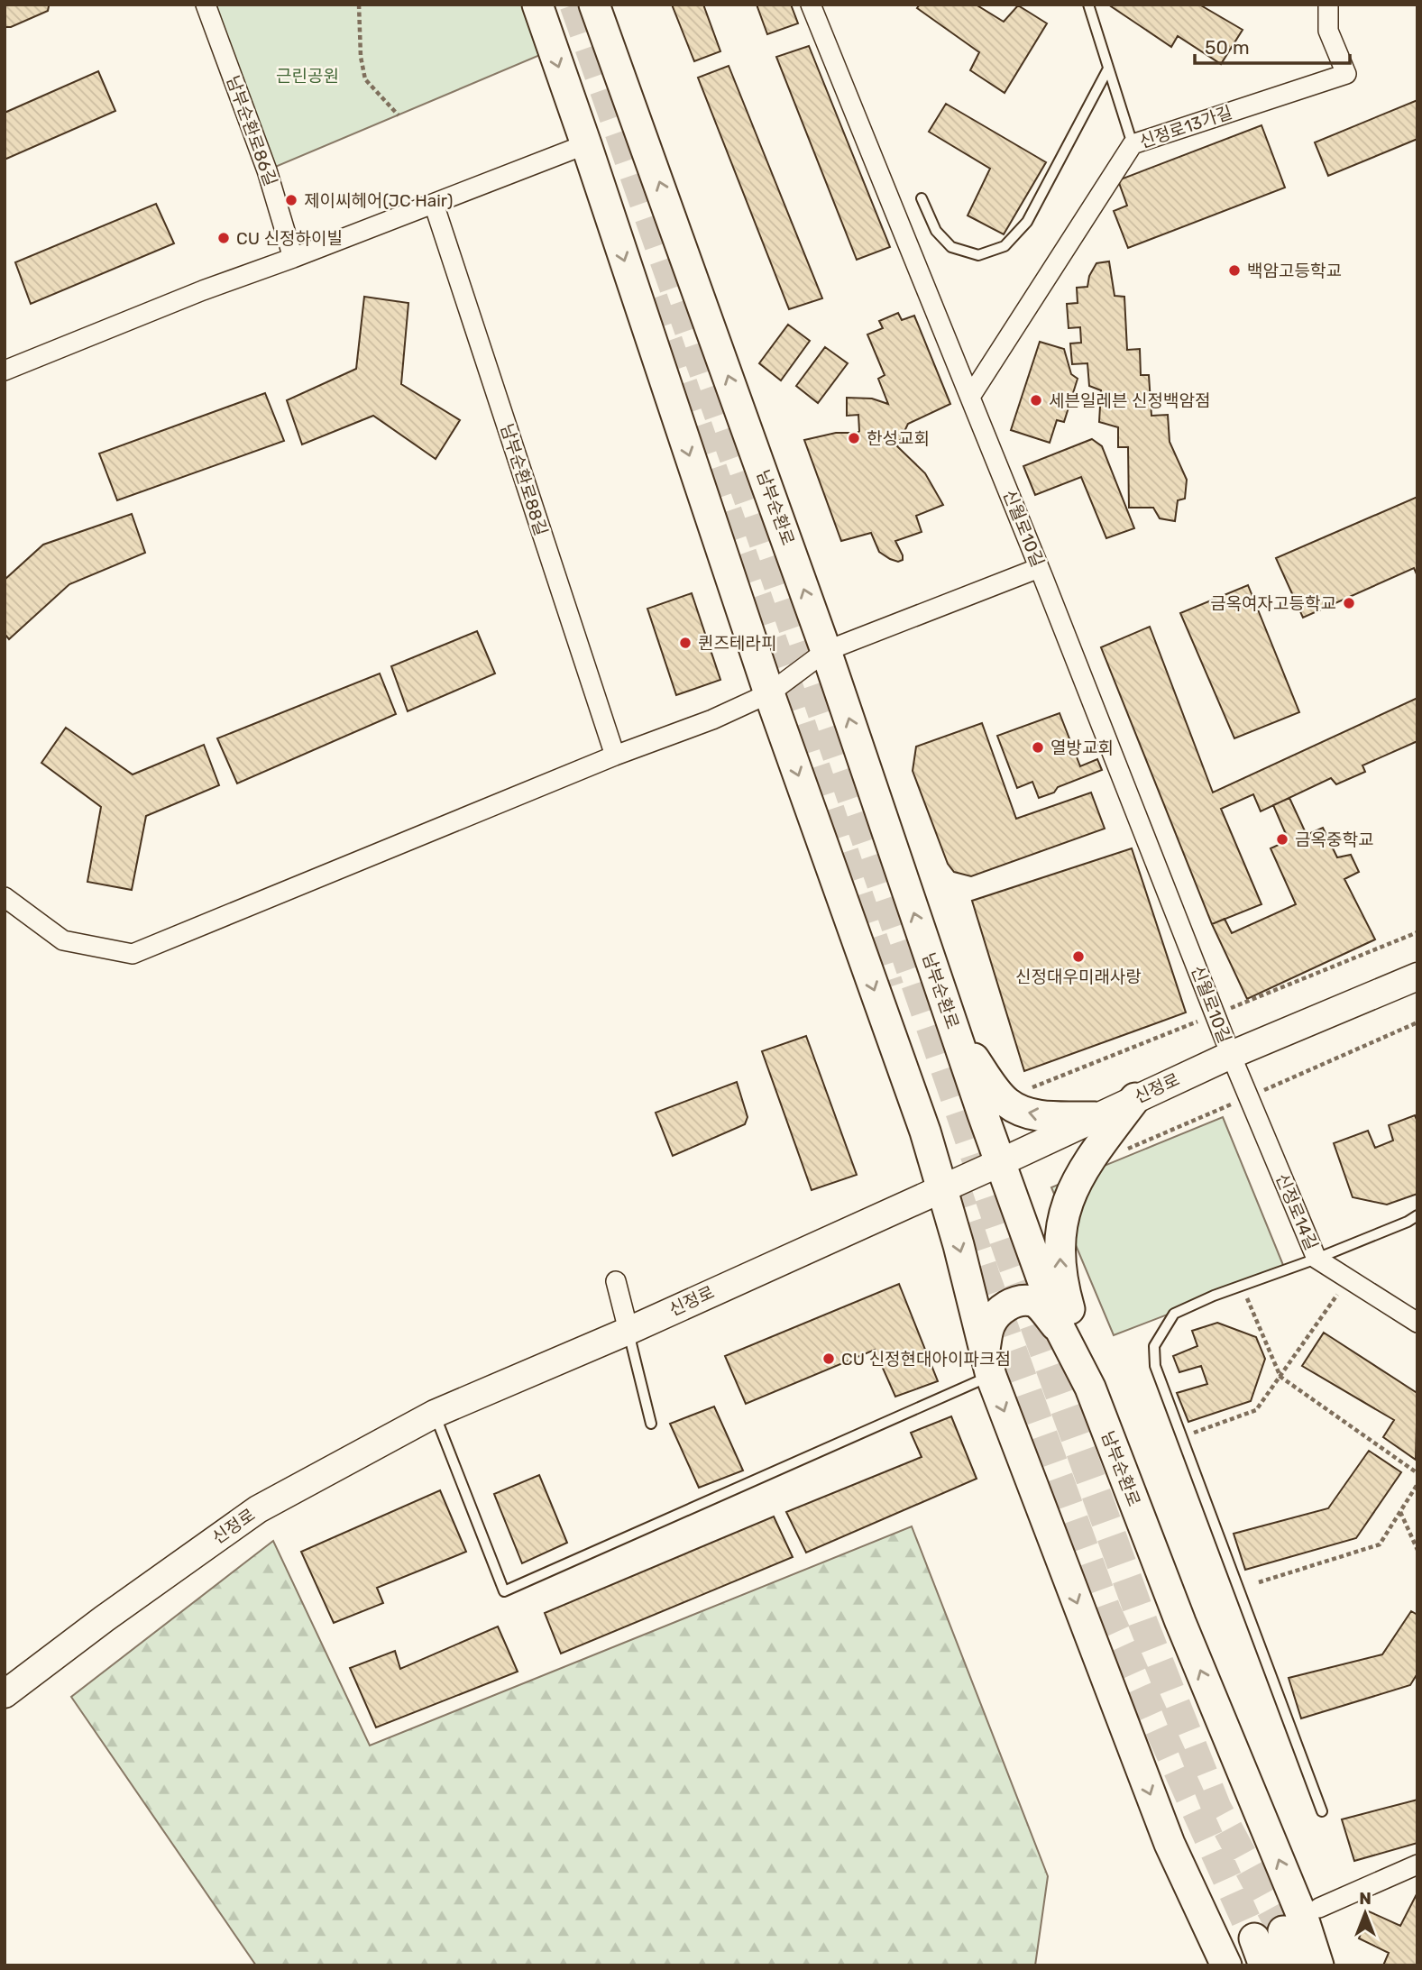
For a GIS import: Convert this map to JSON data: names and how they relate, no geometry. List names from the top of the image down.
{
  "streets": {
    "main road": ["남부순환로", "신정로"],
    "street": [
      "신정로13가길",
      "남부순환로86길",
      "남부순환로88길",
      "신월로10길",
      "신정로14길"
    ]
  },
  "crossings": [
    ["신정로13가길", "신월로10길"],
    ["남부순환로", "신정로"],
    ["신월로10길", "신정로"],
    ["신월로10길", "신정로14길"],
    ["신정로", "신정로14길"]
  ],
  "parks": ["근린공원"],
  "places": [
    "제이씨헤어(JC Hair)",
    "CU 신정하이빌",
    "백암고등학교",
    "세븐일레븐 신정백암점",
    "한성교회",
    "금옥여자고등학교",
    "퀸즈테라피",
    "열방교회",
    "금옥중학교",
    "신정대우미래사랑",
    "CU 신정현대아이파크점"
  ],
  "scale_bar": "50 m",
  "north": "top"
}
